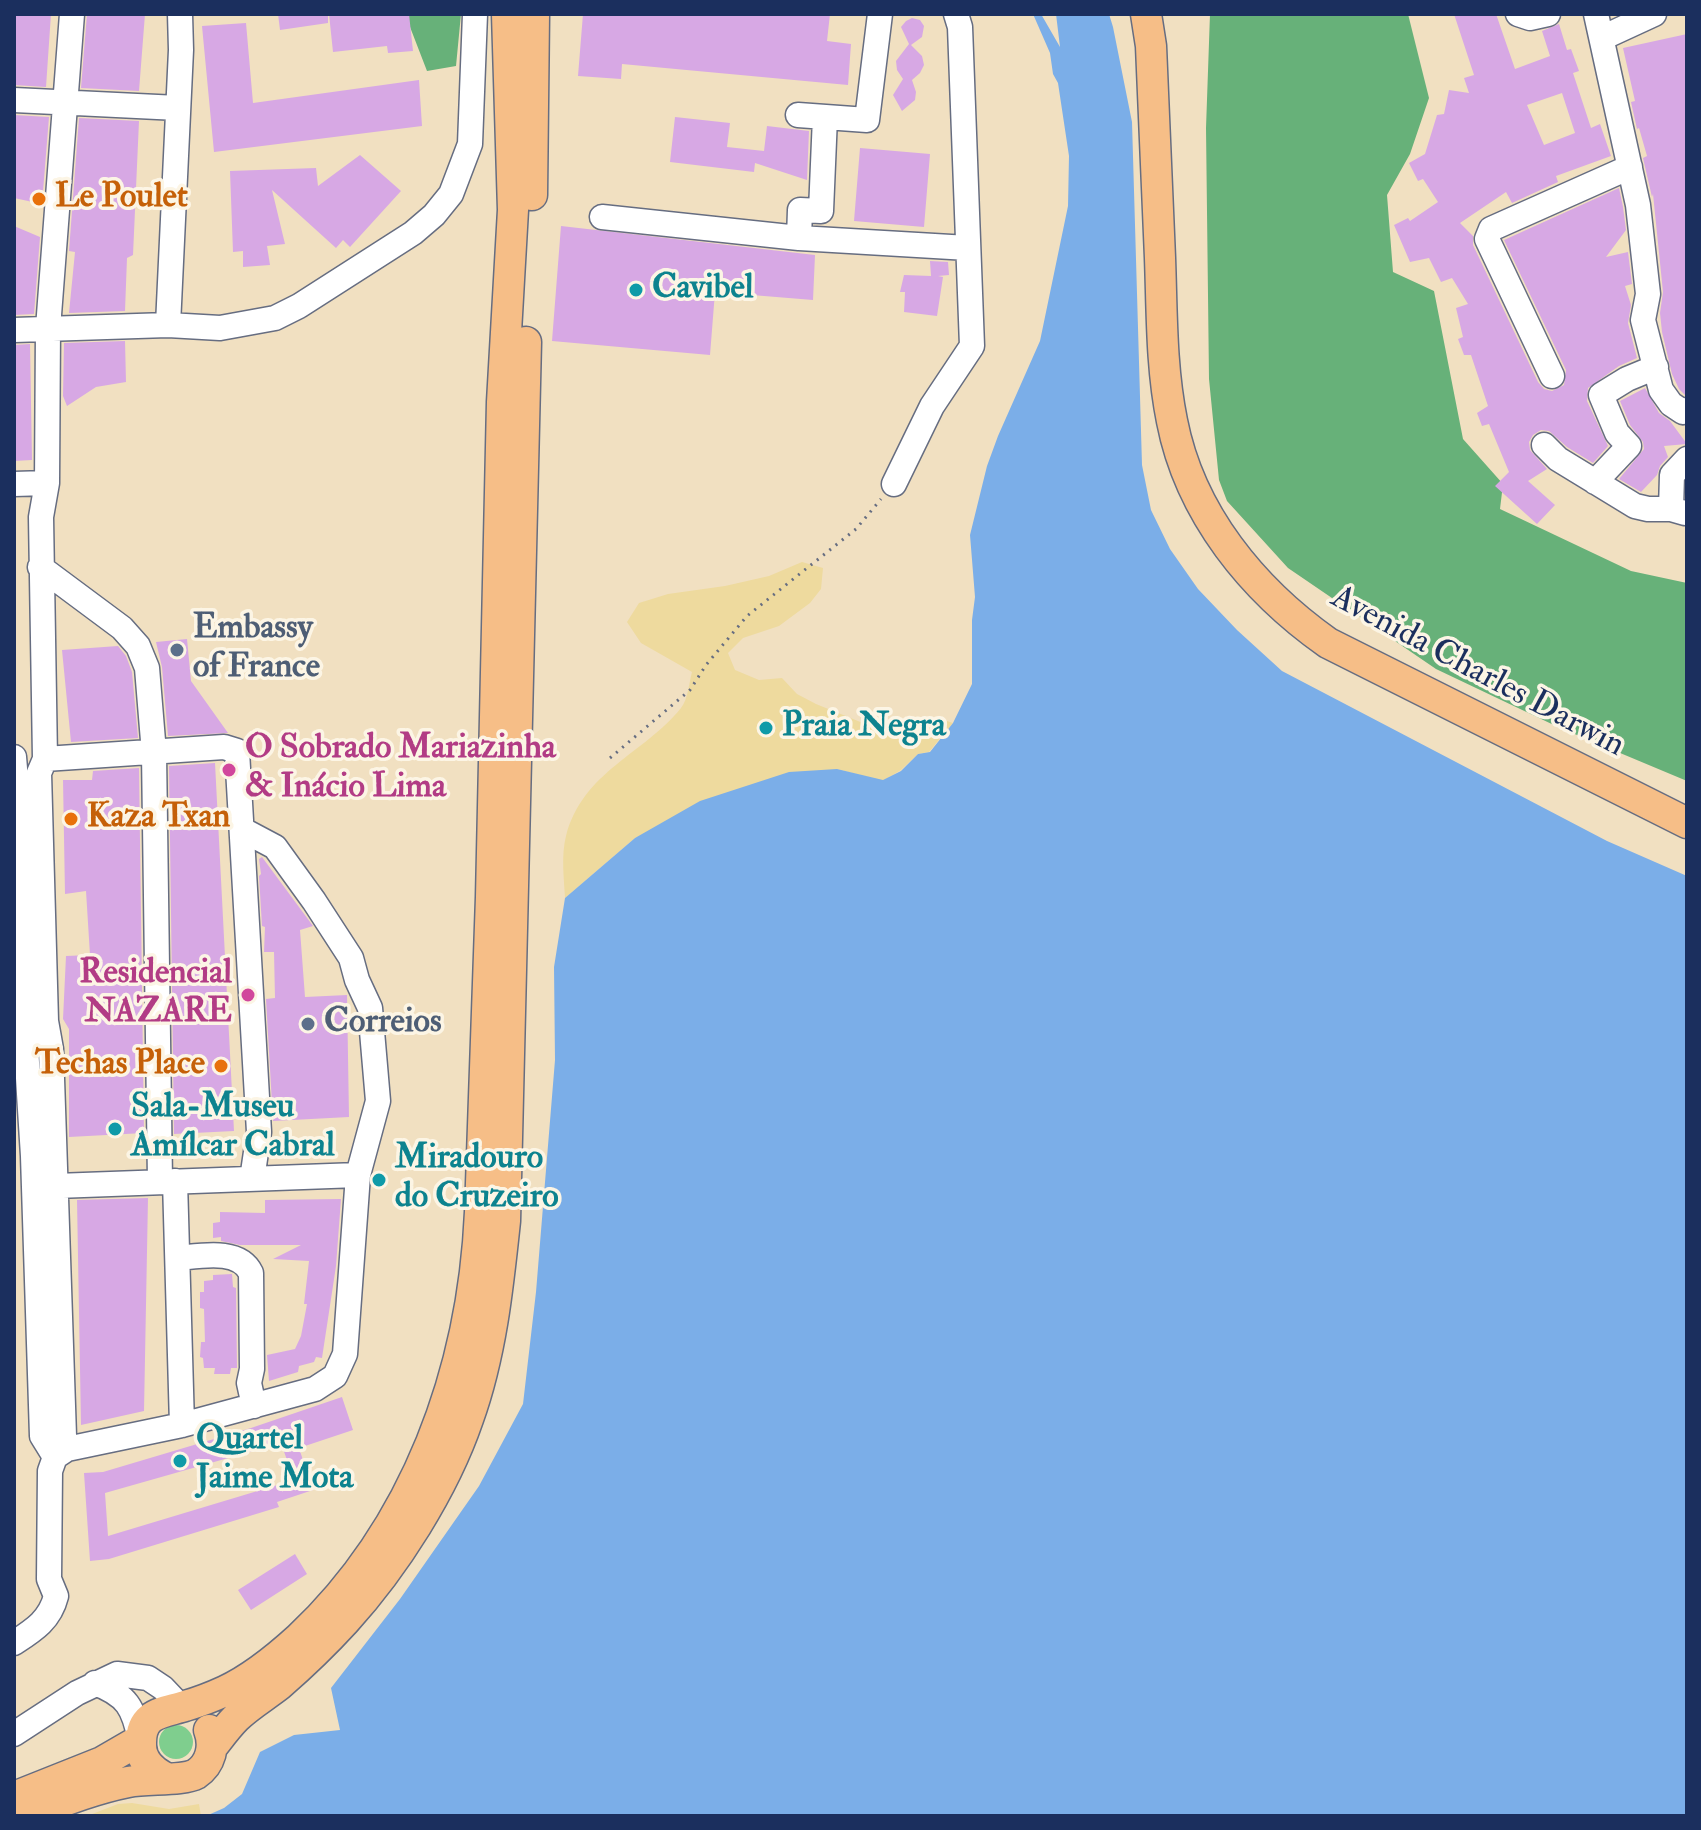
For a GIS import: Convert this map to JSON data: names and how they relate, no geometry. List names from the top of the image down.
{
  "streets": {
    "main road": ["Avenida Charles Darwin"]
  },
  "places": [
    "Le Poulet",
    "Cavibel",
    "Embassy of France",
    "Praia Negra",
    "O Sobrado Mariazinha & Inácio Lima",
    "Kaza Txan",
    "Residencial NAZARE",
    "Correios",
    "Techas Place",
    "Sala-Museu Amílcar Cabral",
    "Miradouro do Cruzeiro",
    "Quartel Jaime Mota"
  ]
}
